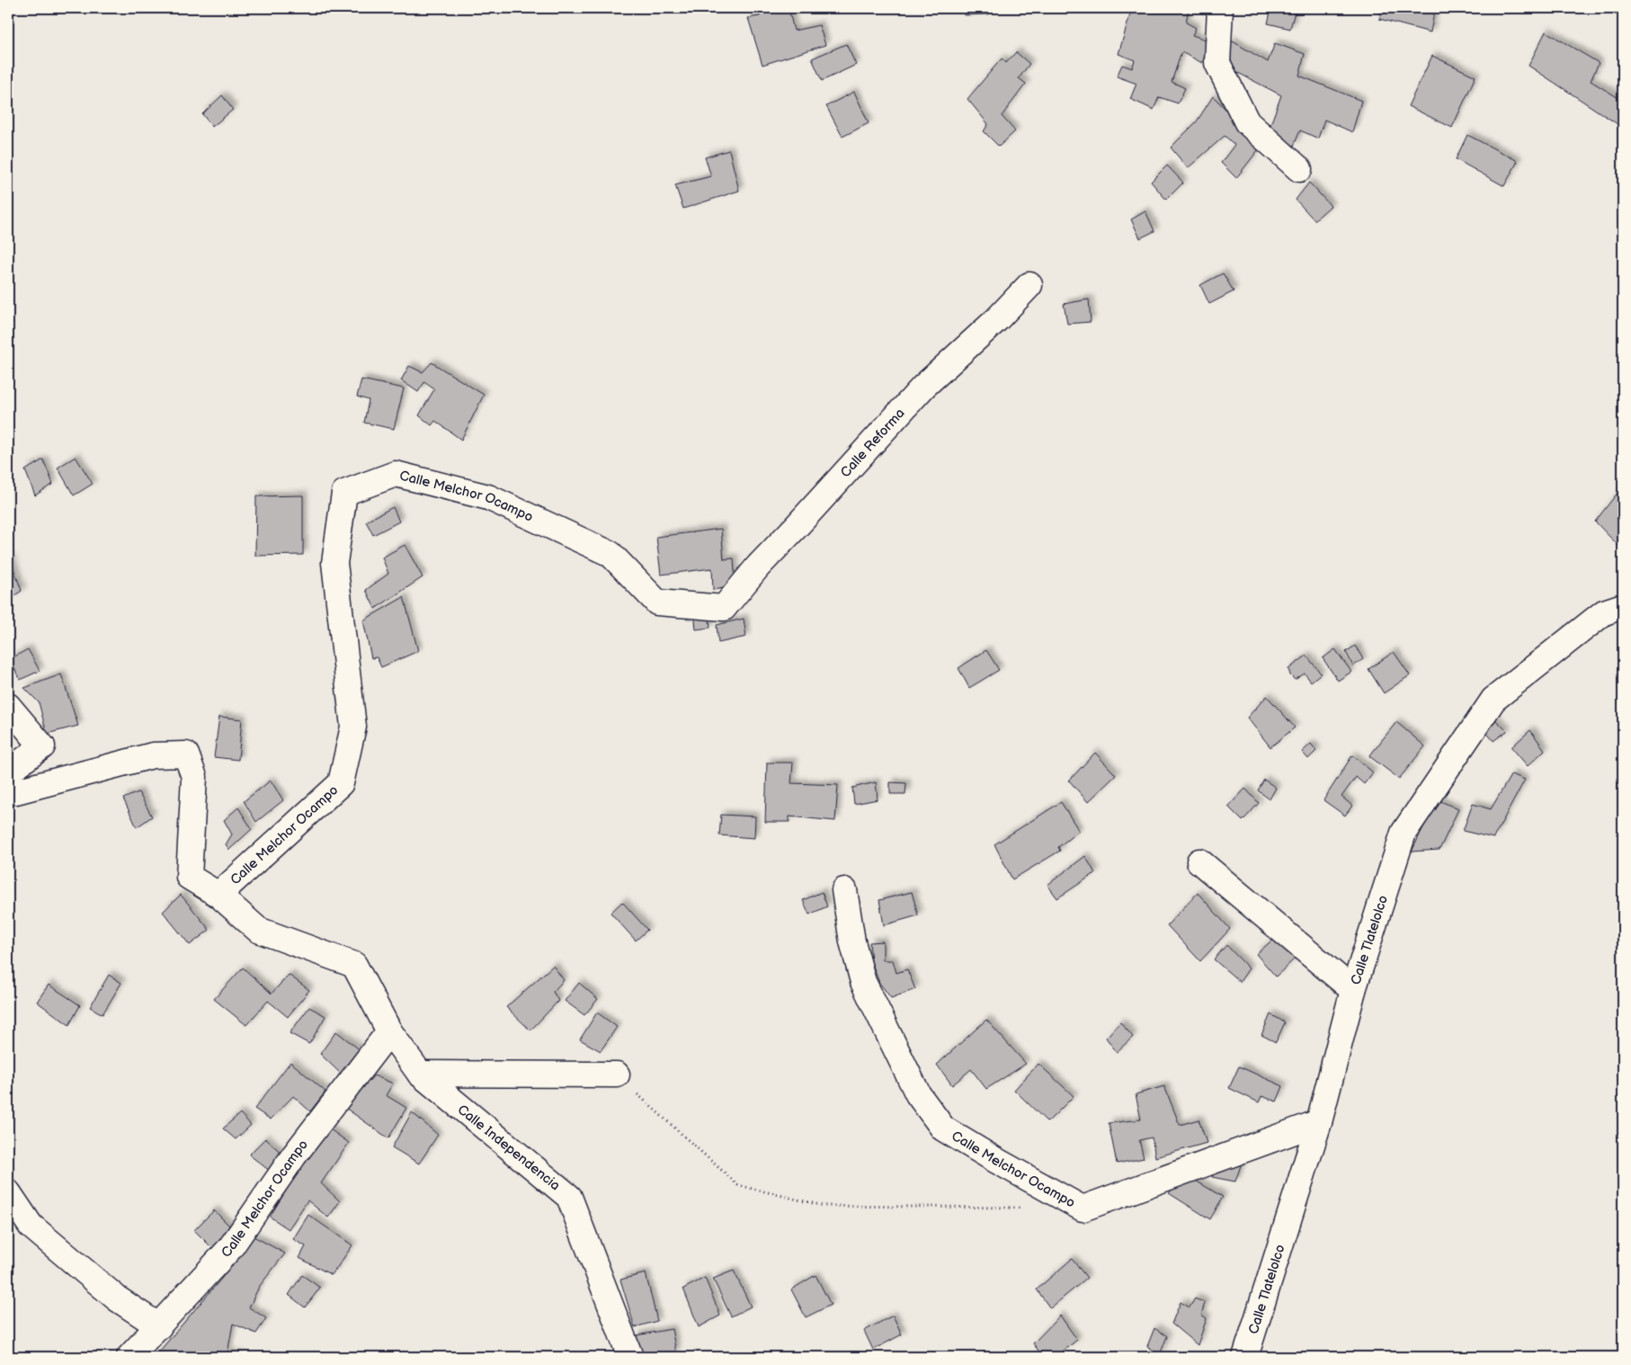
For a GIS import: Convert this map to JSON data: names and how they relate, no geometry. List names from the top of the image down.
{
  "streets": {
    "street": [
      "Calle Reforma",
      "Calle Melchor Ocampo",
      "Calle Tlatelolco",
      "Calle Independencia"
    ]
  },
  "crossings": [
    ["Calle Reforma", "Calle Melchor Ocampo"],
    ["Calle Melchor Ocampo", "Calle Tlatelolco"],
    ["Calle Melchor Ocampo", "Calle Independencia"]
  ]
}
